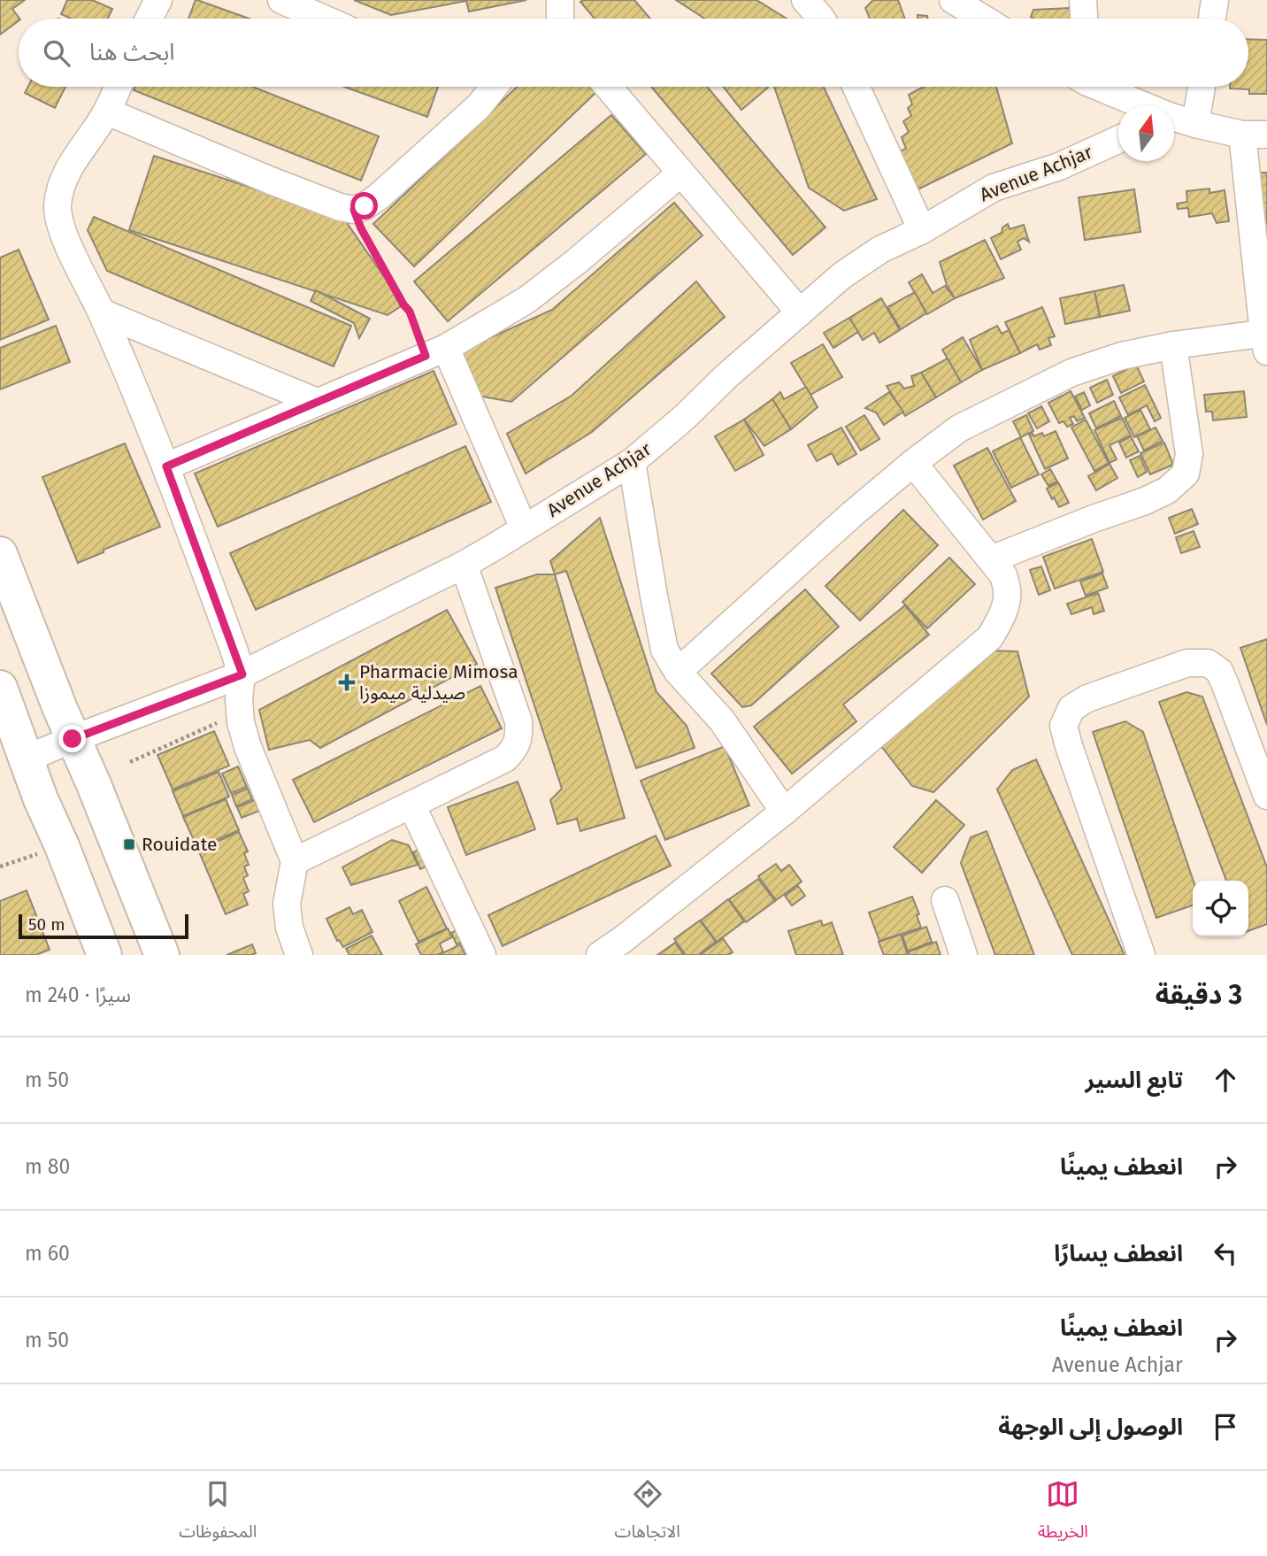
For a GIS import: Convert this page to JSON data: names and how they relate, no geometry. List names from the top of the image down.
{
  "streets": {
    "street": ["Avenue Achjar"]
  },
  "places": {
    "health": ["Pharmacie Mimosa صيدلية ميموزا"],
    "transit": ["Rouidate"]
  },
  "scale_bar": "50 m",
  "north": "top",
  "page": {
    "search": "ابحث هنا",
    "scale": "50 m",
    "heading": ["3 دقيقة", "سيرًا · 240 m"],
    "list": [
      ["تابع السير", "50 m"],
      ["انعطف يمينًا", "80 m"],
      ["انعطف يسارًا", "60 m"],
      ["انعطف يمينًا", "Avenue Achjar", "50 m"],
      "الوصول إلى الوجهة"
    ],
    "nav": ["الخريطة", "الاتجاهات", "المحفوظات"]
  }
}
